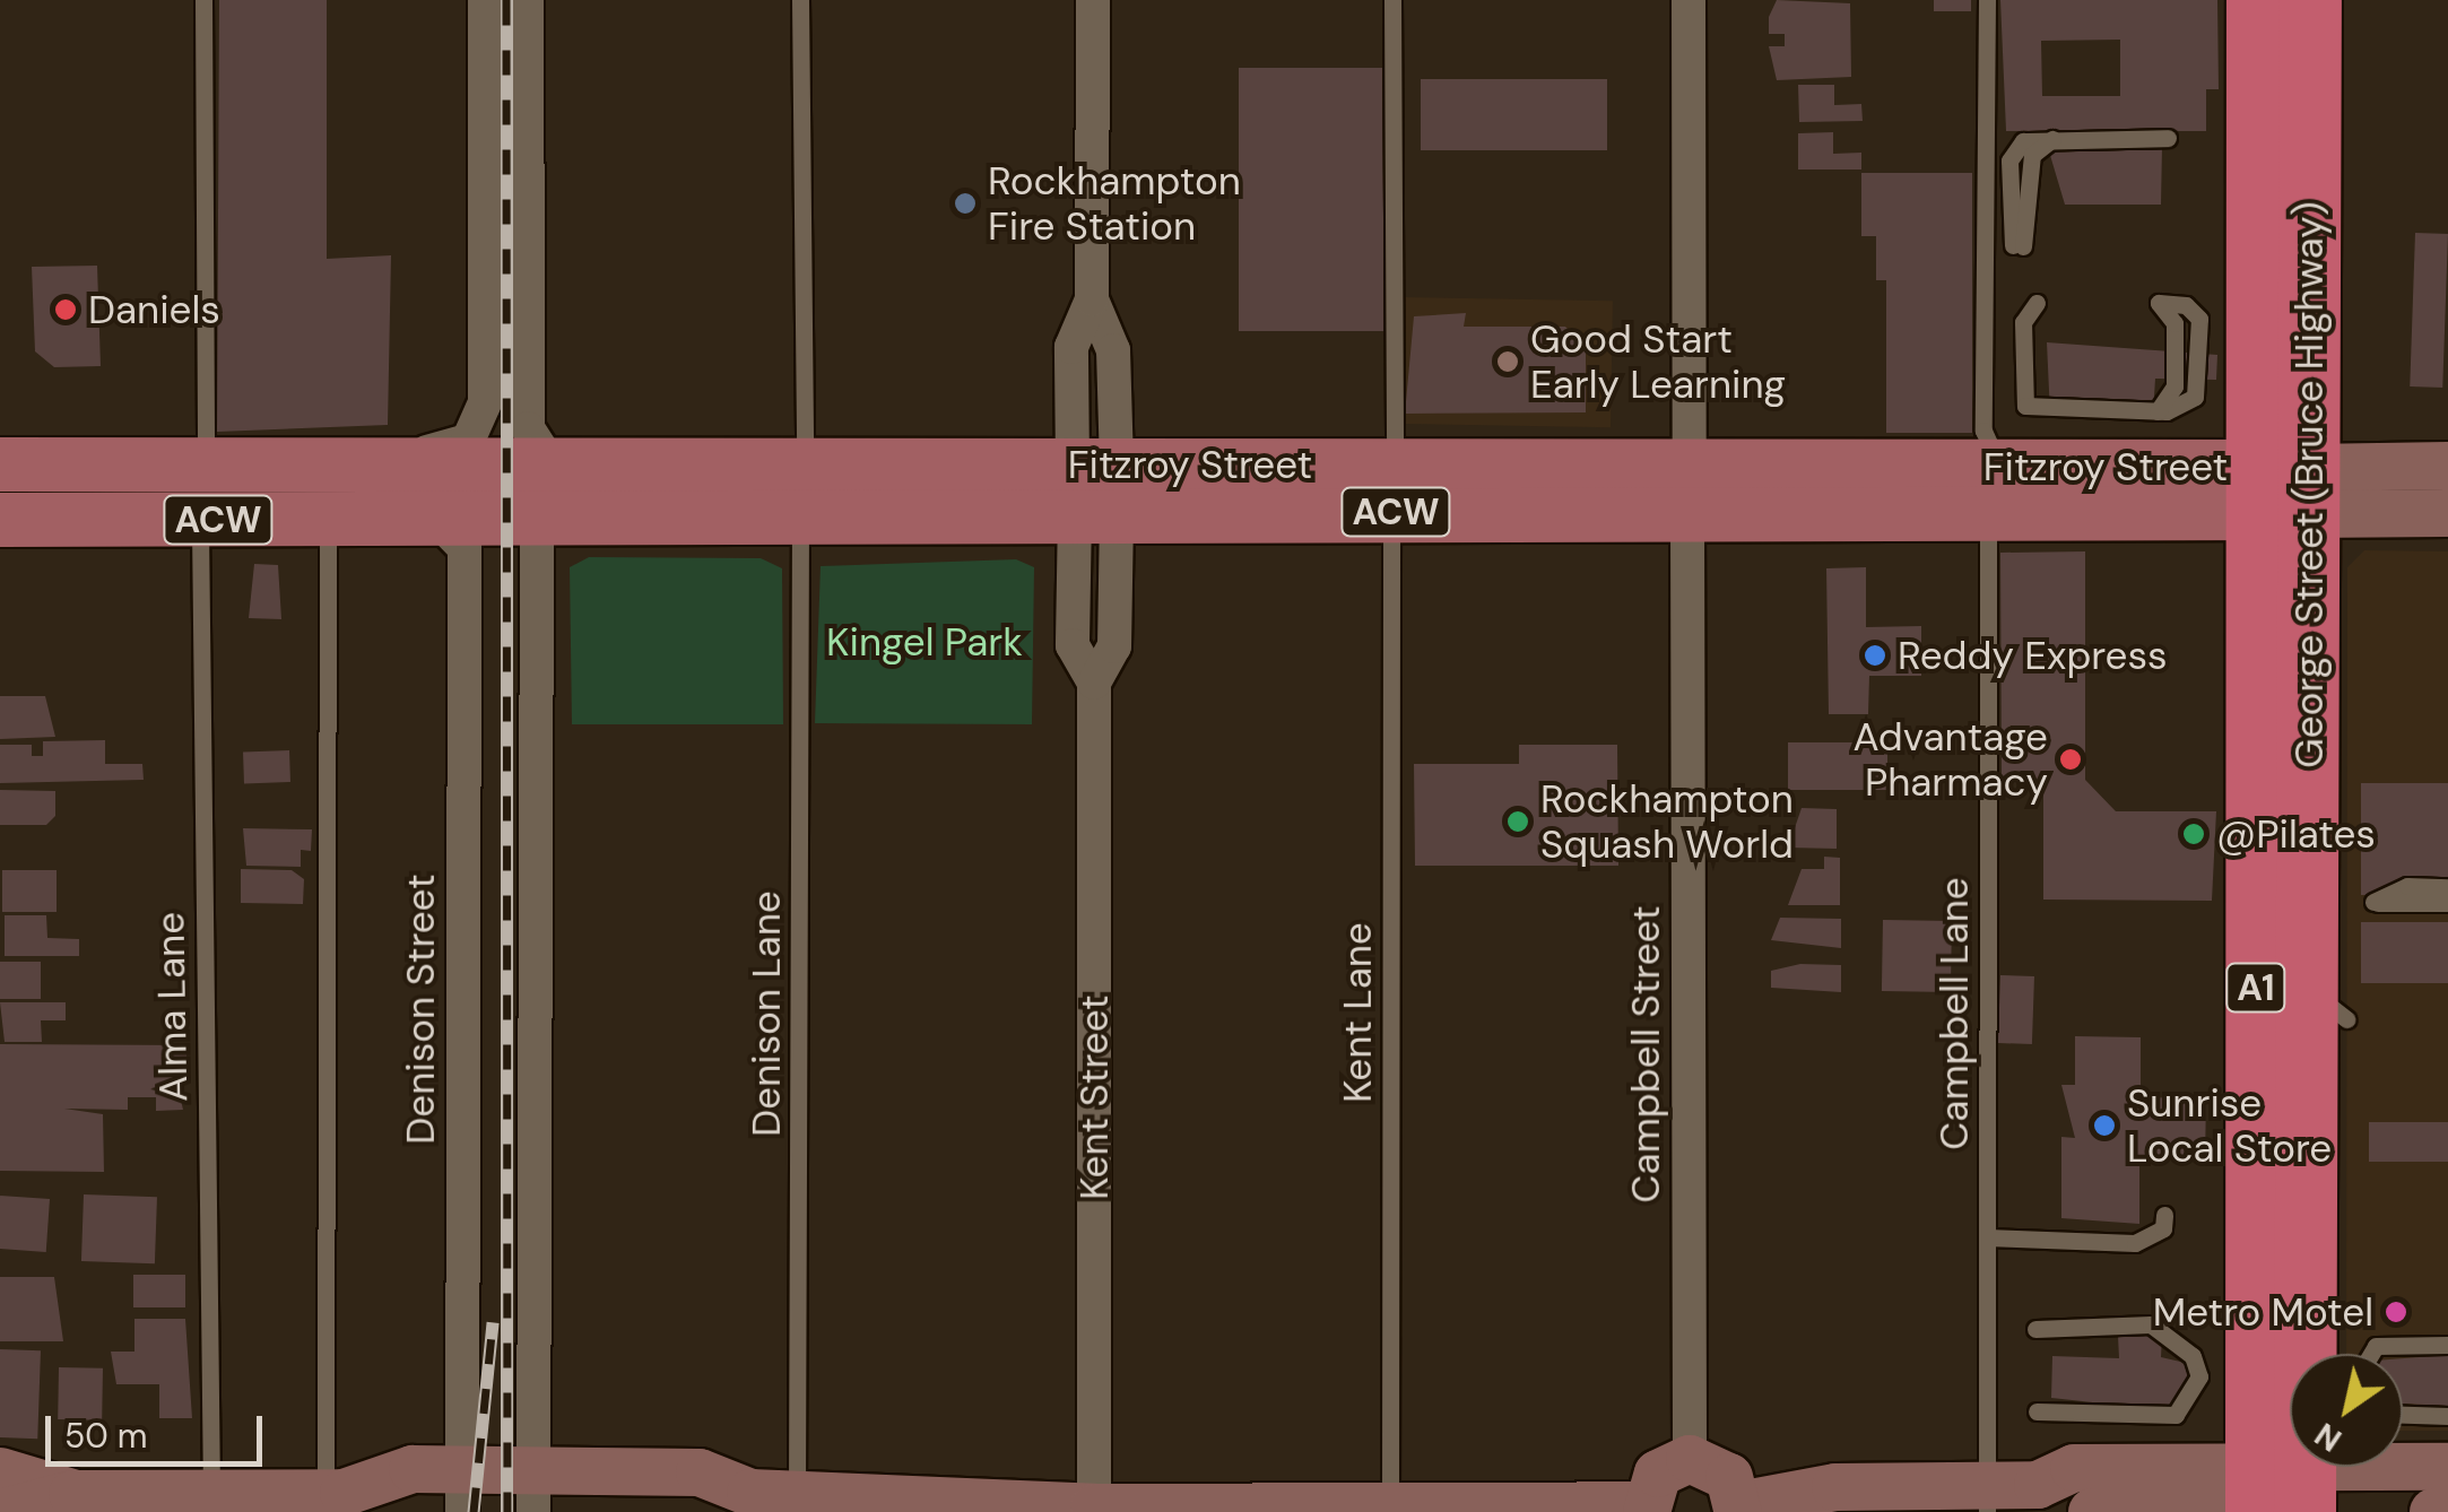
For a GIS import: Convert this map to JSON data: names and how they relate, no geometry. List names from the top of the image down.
{
  "streets": {
    "highway": ["George Street (Bruce Highway)", "A1"],
    "main road": ["Fitzroy Street", "ACW"],
    "street": ["Denison Street", "Campbell Street", "Kent Street"],
    "lane": [
      "Alma Lane",
      "Kent Lane",
      "Denison Lane",
      "Campbell Lane"
    ]
  },
  "crossings": [
    ["Fitzroy Street", "George Street (Bruce Highway)"],
    ["Fitzroy Street", "Alma Lane"],
    ["Fitzroy Street", "Denison Street"],
    ["Fitzroy Street", "Kent Lane"],
    ["Fitzroy Street", "Denison Lane"],
    ["Fitzroy Street", "Campbell Lane"],
    ["Fitzroy Street", "Campbell Street"],
    ["Fitzroy Street", "Kent Street"]
  ],
  "parks": ["Kingel Park"],
  "places": [
    "Rockhampton Fire Station",
    "Daniels",
    "Good Start Early Learning",
    "Reddy Express",
    "Advantage Pharmacy",
    "Rockhampton Squash World",
    "@Pilates",
    "Sunrise Local Store",
    "Metro Motel"
  ],
  "scale_bar": "50 m",
  "north": "bottom left"
}
